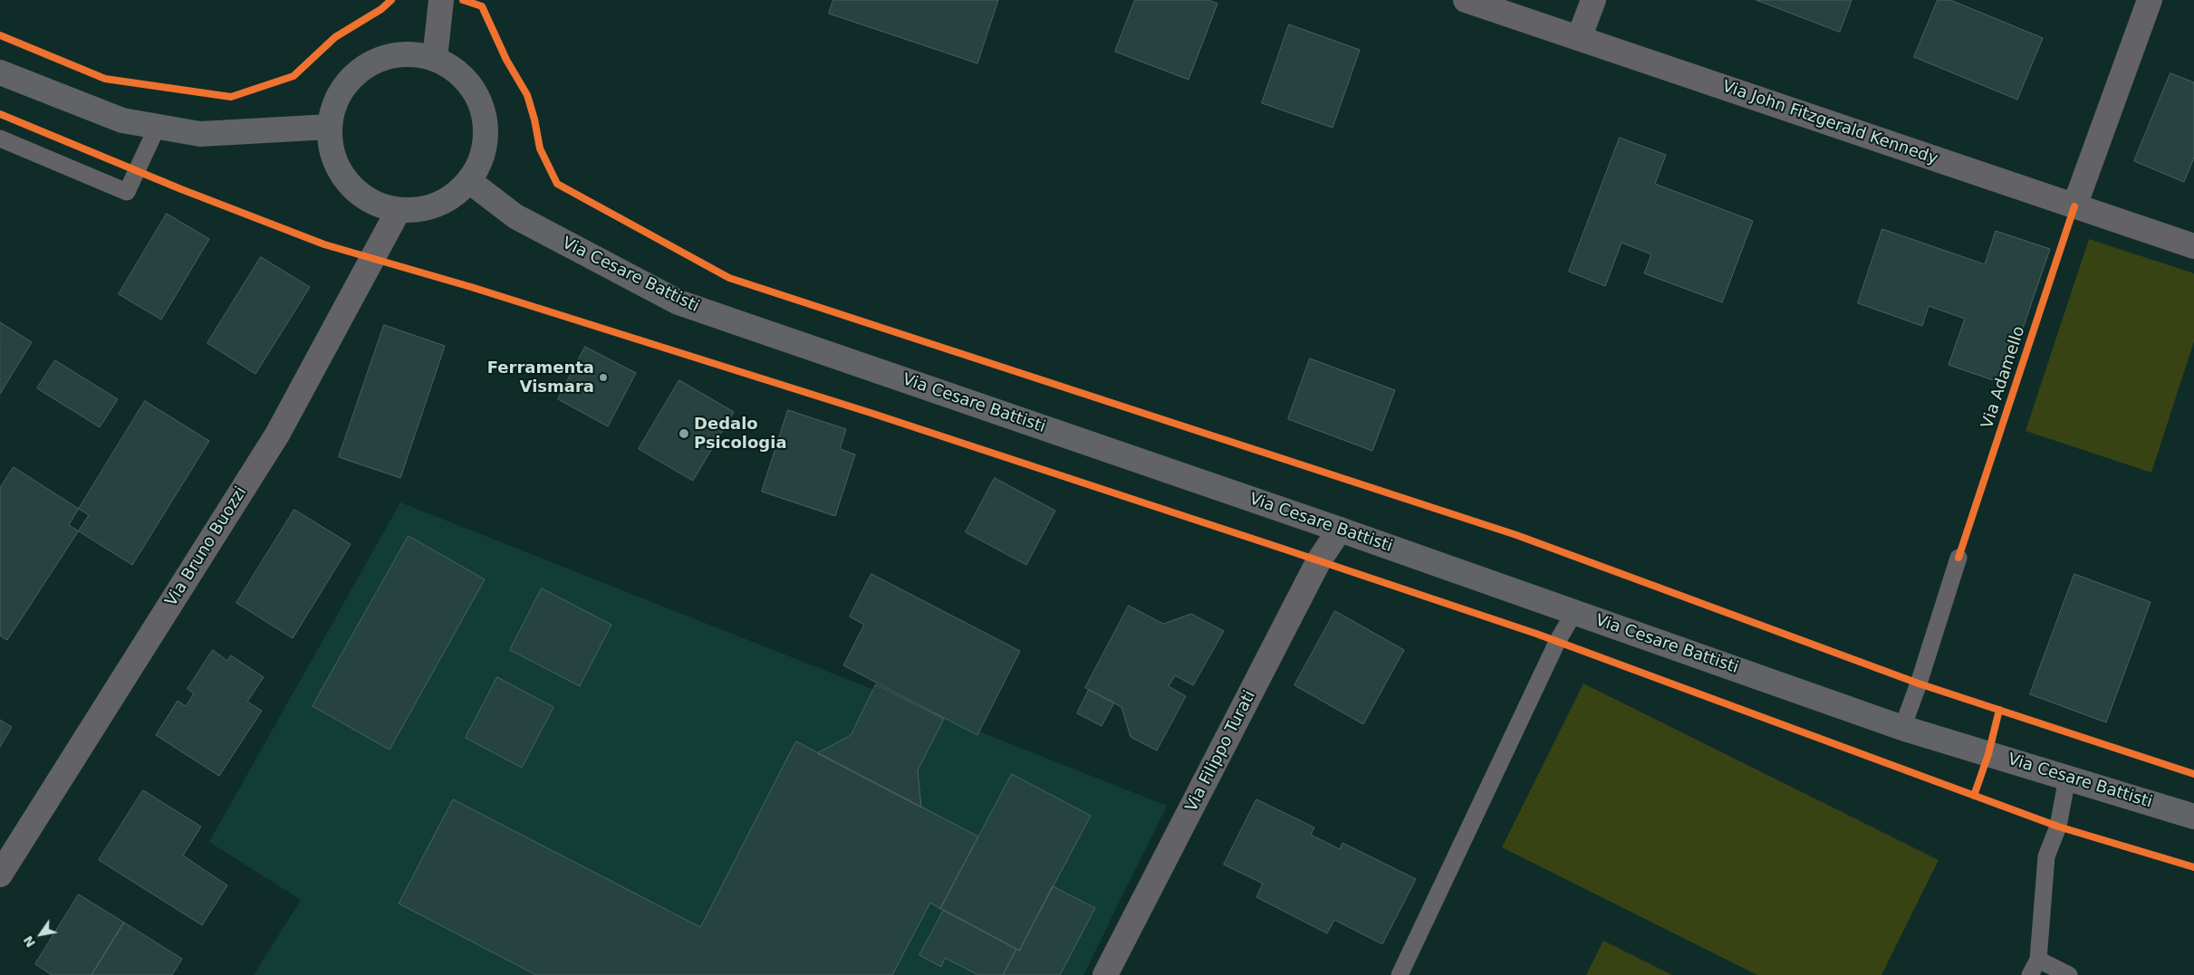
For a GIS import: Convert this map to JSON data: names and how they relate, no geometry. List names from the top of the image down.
{
  "streets": {
    "street": [
      "Via John Fitzgerald Kennedy",
      "Via Cesare Battisti",
      "Via Bruno Buozzi",
      "Via Filippo Turati"
    ],
    "cycle path": ["Via Adamello"]
  },
  "crossings": [
    ["Via Cesare Battisti", "Via Bruno Buozzi"],
    ["Via Cesare Battisti", "Via Filippo Turati"]
  ],
  "places": ["Ferramenta Vismara", "Dedalo Psicologia"],
  "north": "bottom left"
}
